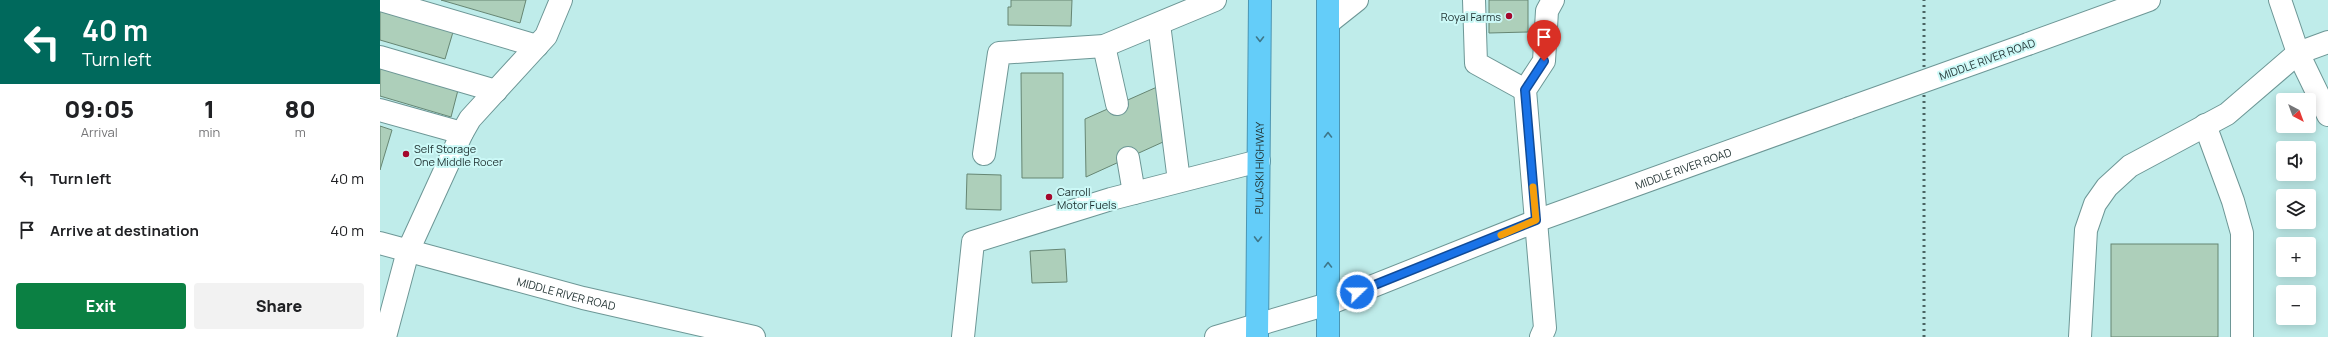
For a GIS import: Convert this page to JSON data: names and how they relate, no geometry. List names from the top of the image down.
{
  "streets": {
    "highway": ["PULASKI HIGHWAY"],
    "street": ["MIDDLE RIVER ROAD"]
  },
  "crossings": [
    ["MIDDLE RIVER ROAD", "PULASKI HIGHWAY"]
  ],
  "places": ["Royal Farms", "Self Storage One Middle Rocer", "Carroll Motor Fuels"],
  "north": "bottom right",
  "page": {
    "turn": ["40 m", "Turn left"],
    "eta": [
      "09:05",
      "Arrival",
      "1",
      "min",
      "80",
      "m"
    ],
    "map_buttons": ["+", "−"],
    "list": [
      {
        "name": "Turn left",
        "value": "40 m"
      },
      {
        "name": "Arrive at destination",
        "value": "40 m"
      }
    ],
    "buttons": ["Exit", "Share"]
  }
}
